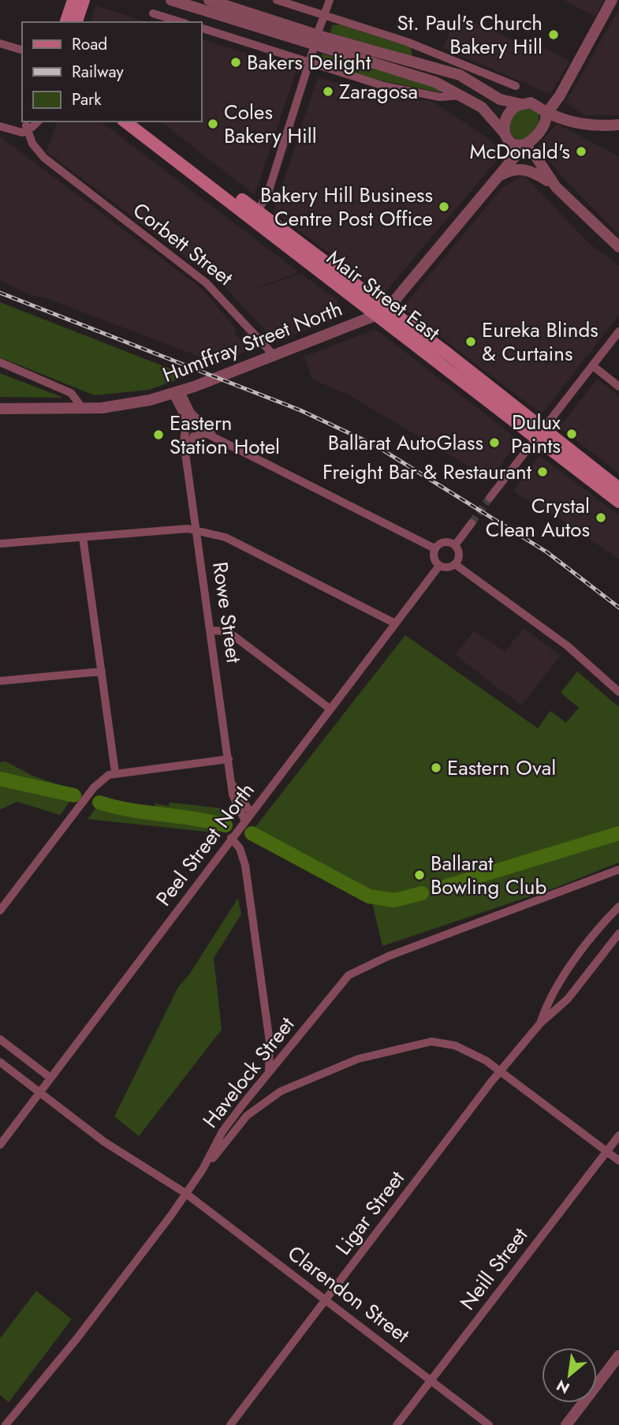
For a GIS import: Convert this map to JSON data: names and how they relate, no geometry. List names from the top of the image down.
{
  "streets": {
    "main road": ["Mair Street East"],
    "street": [
      "Corbett Street",
      "Humffray Street North",
      "Rowe Street",
      "Peel Street North",
      "Havelock Street",
      "Ligar Street",
      "Neill Street",
      "Clarendon Street"
    ]
  },
  "crossings": [
    ["Corbett Street", "Humffray Street North"],
    ["Mair Street East", "Humffray Street North"],
    ["Rowe Street", "Peel Street North"],
    ["Peel Street North", "Clarendon Street"],
    ["Havelock Street", "Clarendon Street"],
    ["Ligar Street", "Clarendon Street"],
    ["Neill Street", "Clarendon Street"]
  ],
  "places": [
    "St. Paul's Church Bakery Hill",
    "Bakers Delight",
    "Zaragosa",
    "Coles Bakery Hill",
    "McDonald's",
    "Bakery Hill Business Centre Post Office",
    "Eureka Blinds & Curtains",
    "Dulux Paints",
    "Eastern Station Hotel",
    "Ballarat AutoGlass",
    "Freight Bar & Restaurant",
    "Crystal Clean Autos",
    "Eastern Oval",
    "Ballarat Bowling Club"
  ],
  "legend": ["Road", "Railway", "Park"],
  "north": "bottom left"
}
